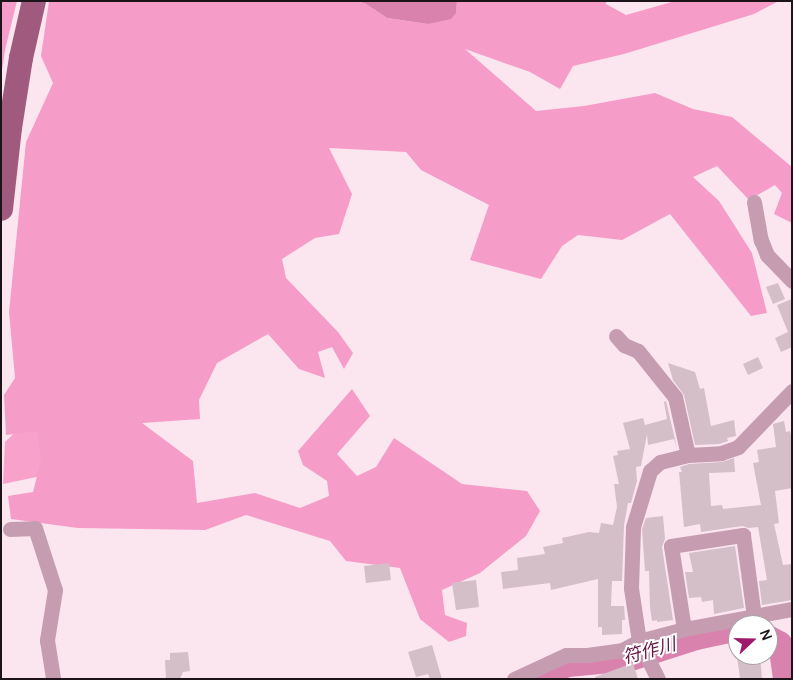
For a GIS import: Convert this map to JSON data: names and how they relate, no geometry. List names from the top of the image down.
{
  "water": ["符作川"],
  "north": "right"
}
